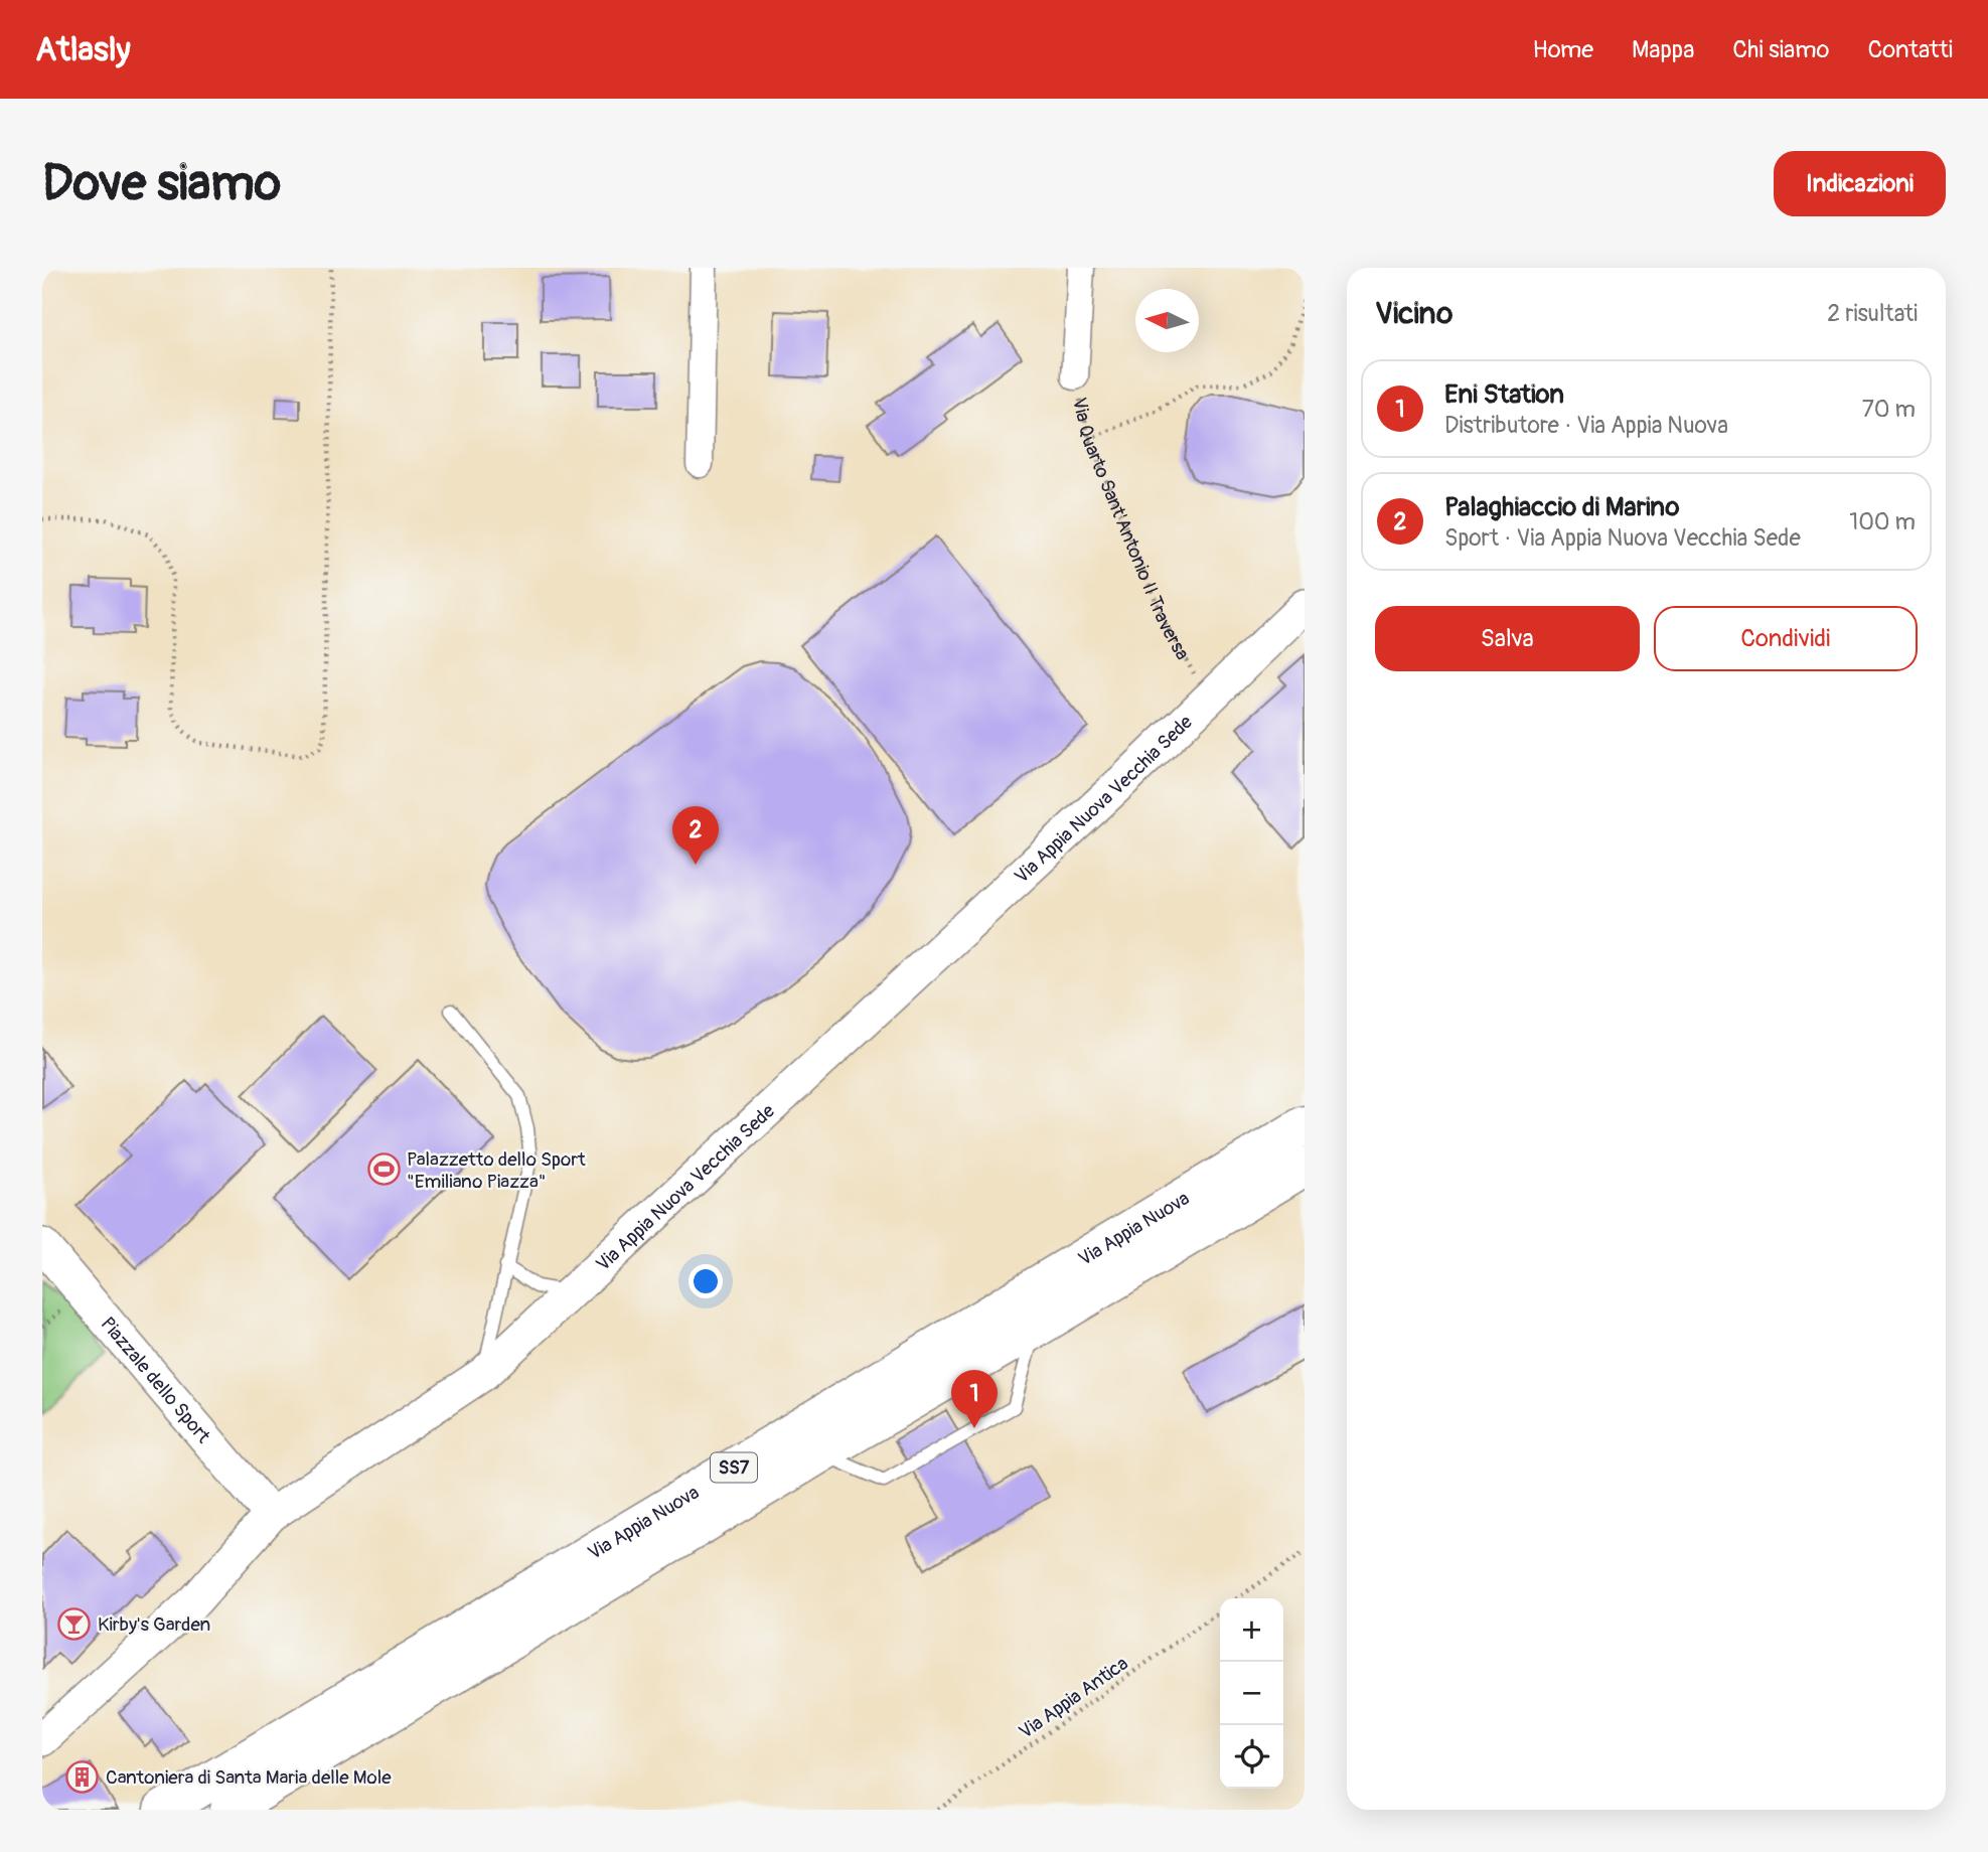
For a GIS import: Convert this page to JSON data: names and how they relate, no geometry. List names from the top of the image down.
{
  "streets": {
    "main road": ["Via Appia Nuova", "SS7"],
    "street": ["Via Quarto Sant'Antonio II Traversa", "Via Appia Nuova Vecchia Sede", "Piazzale dello Sport"],
    "path": ["Via Appia Antica"]
  },
  "crossings": [
    ["Via Quarto Sant'Antonio II Traversa", "Via Appia Nuova Vecchia Sede"],
    ["Via Appia Nuova Vecchia Sede", "Piazzale dello Sport"]
  ],
  "places": {
    "sports": ["Palazzetto dello Sport \"Emiliano Piazza\""],
    "bar": ["Kirby's Garden"],
    "building": ["Cantoniera di Santa Maria delle Mole"]
  },
  "north": "left",
  "page": {
    "header": "Atlasly",
    "nav": [
      "Home",
      "Mappa",
      "Chi siamo",
      "Contatti"
    ],
    "buttons": [
      "Indicazioni",
      ["Salva", "Condividi"]
    ],
    "title": "Dove siamo",
    "heading": ["Vicino", "2 risultati"],
    "list": [
      {
        "mark": "1",
        "name": "Eni Station",
        "note": "Distributore · Via Appia Nuova",
        "value": "70 m"
      },
      {
        "mark": "2",
        "name": "Palaghiaccio di Marino",
        "note": "Sport · Via Appia Nuova Vecchia Sede",
        "value": "100 m"
      }
    ],
    "pins": ["2", "1"],
    "map_buttons": ["+", "−"]
  }
}
